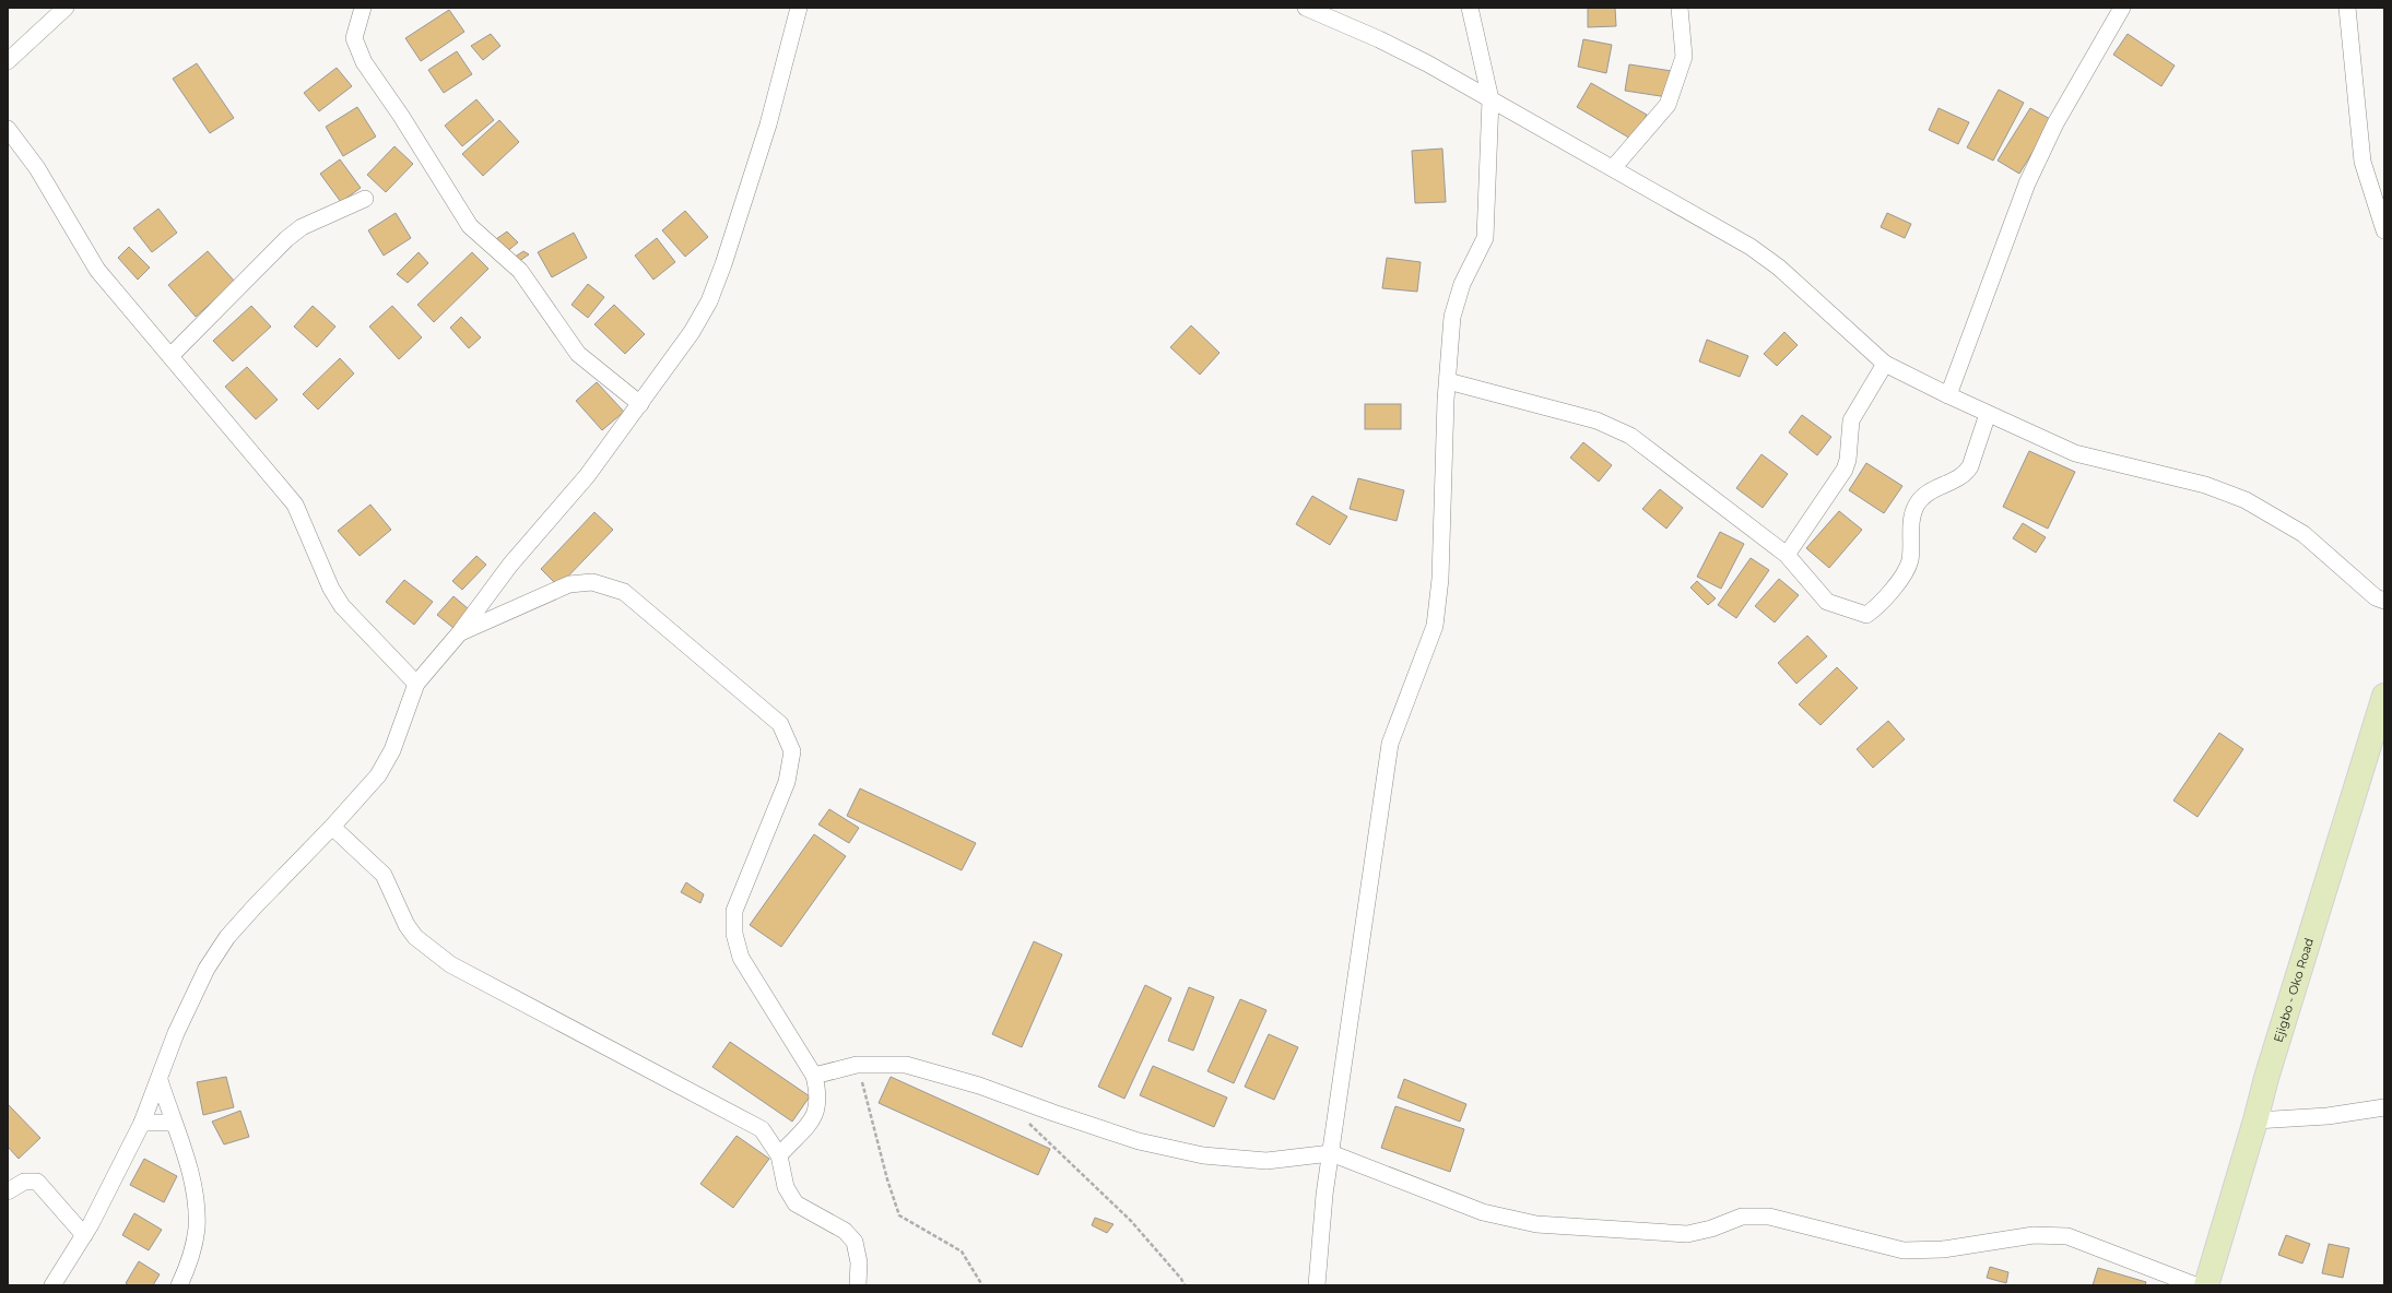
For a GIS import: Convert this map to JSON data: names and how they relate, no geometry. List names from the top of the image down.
{
  "streets": {
    "main road": ["Ejigbo - Oko Road"]
  }
}
